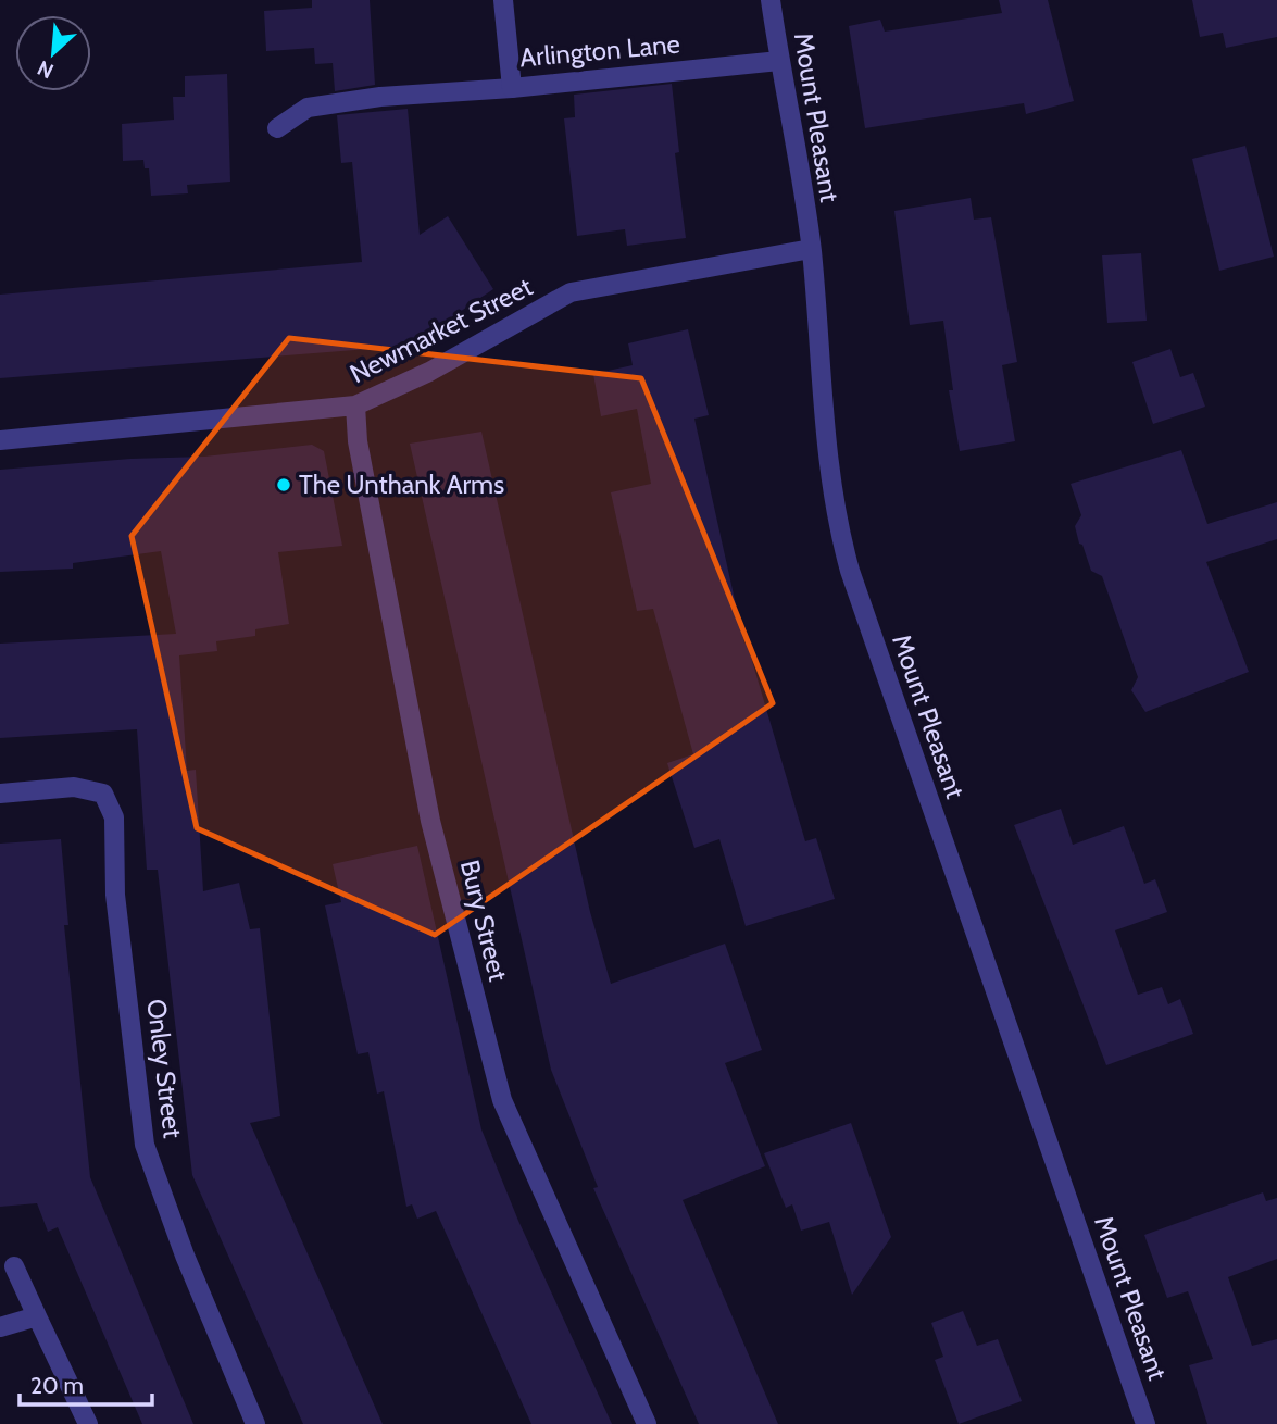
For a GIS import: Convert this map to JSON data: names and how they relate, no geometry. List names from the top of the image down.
{
  "streets": {
    "street": [
      "Arlington Lane",
      "Mount Pleasant",
      "Newmarket Street",
      "Bury Street",
      "Onley Street"
    ]
  },
  "crossings": [
    ["Arlington Lane", "Mount Pleasant"],
    ["Mount Pleasant", "Newmarket Street"],
    ["Newmarket Street", "Bury Street"]
  ],
  "places": ["The Unthank Arms"],
  "scale_bar": "20 m",
  "north": "bottom left"
}
